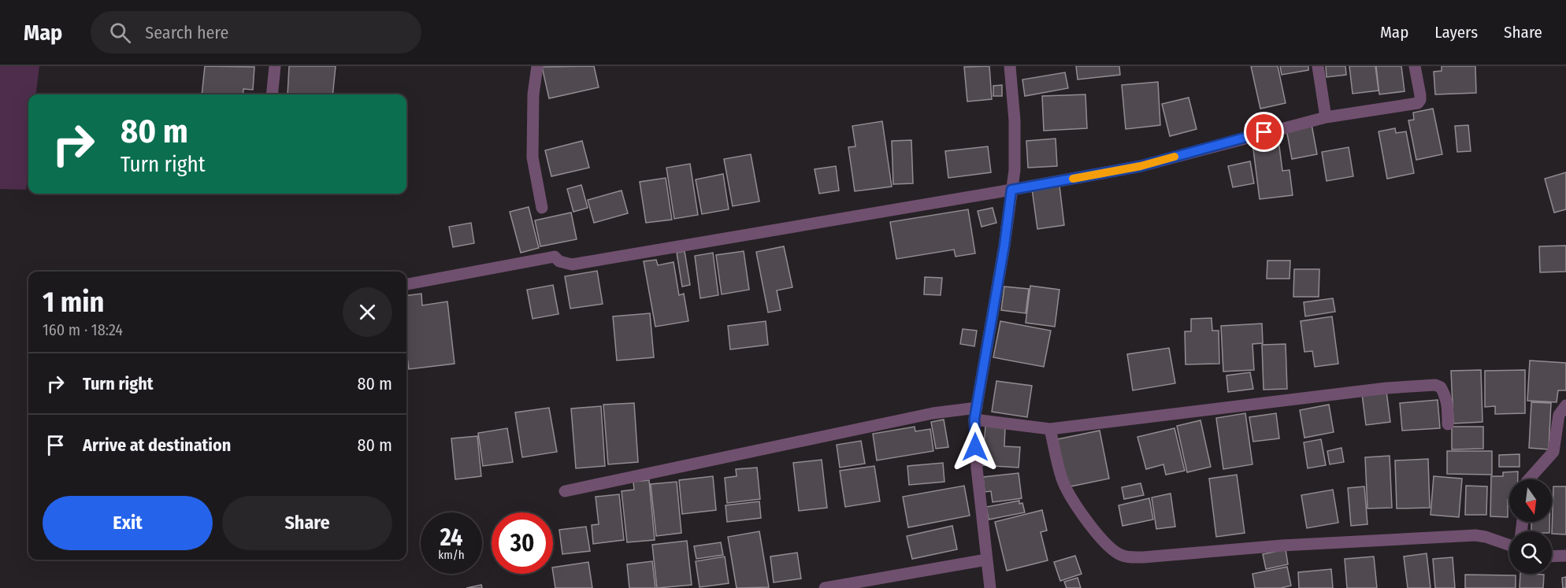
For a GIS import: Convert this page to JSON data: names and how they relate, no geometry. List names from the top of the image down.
{
  "north": "bottom",
  "page": {
    "header": "Map",
    "search": "Search here",
    "nav": ["Map", "Layers", "Share"],
    "turn": ["80 m", "Turn right"],
    "heading": ["1 min", "160 m · 18:24"],
    "list": [
      {
        "name": "Turn right",
        "value": "80 m"
      },
      {
        "name": "Arrive at destination",
        "value": "80 m"
      }
    ],
    "buttons": ["Exit", "Share"],
    "speed": "24 km/h",
    "limit": "30"
  }
}
